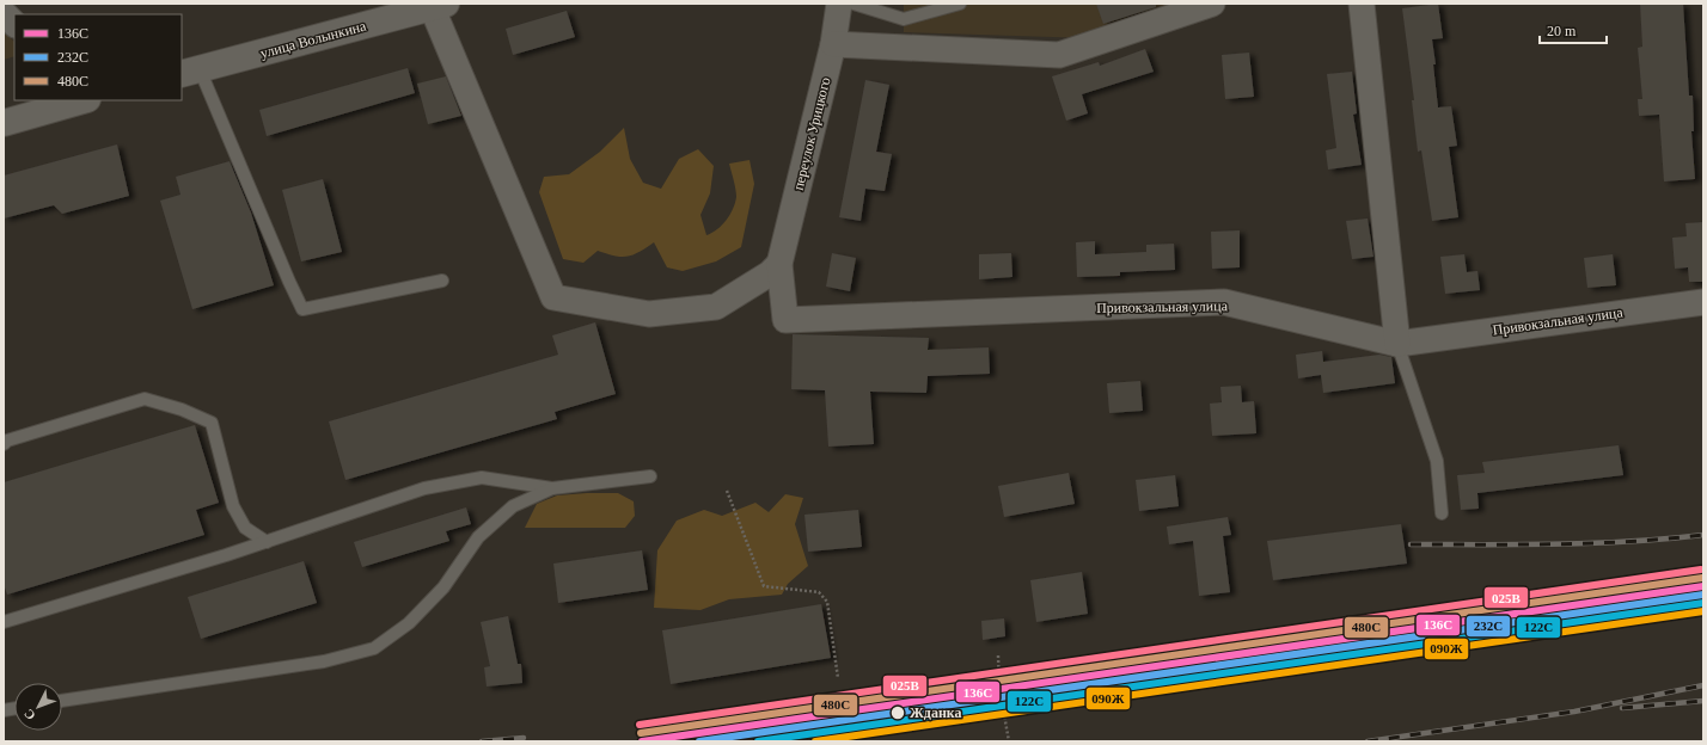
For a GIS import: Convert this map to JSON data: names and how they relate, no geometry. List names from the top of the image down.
{
  "streets": {
    "street": ["улица Волынкина", "переулок Урицкого", "Привокзальная улица"]
  },
  "crossings": [
    ["переулок Урицкого", "Привокзальная улица"]
  ],
  "places": ["Жданка"],
  "lines": [
    "transit line 025В",
    "transit line 480С",
    "transit line 136С",
    "transit line 232C",
    "transit line 122С",
    "transit line 090Ж"
  ],
  "legend": ["136С", "232C", "480С"],
  "scale_bar": "20 m",
  "north": "bottom left"
}
